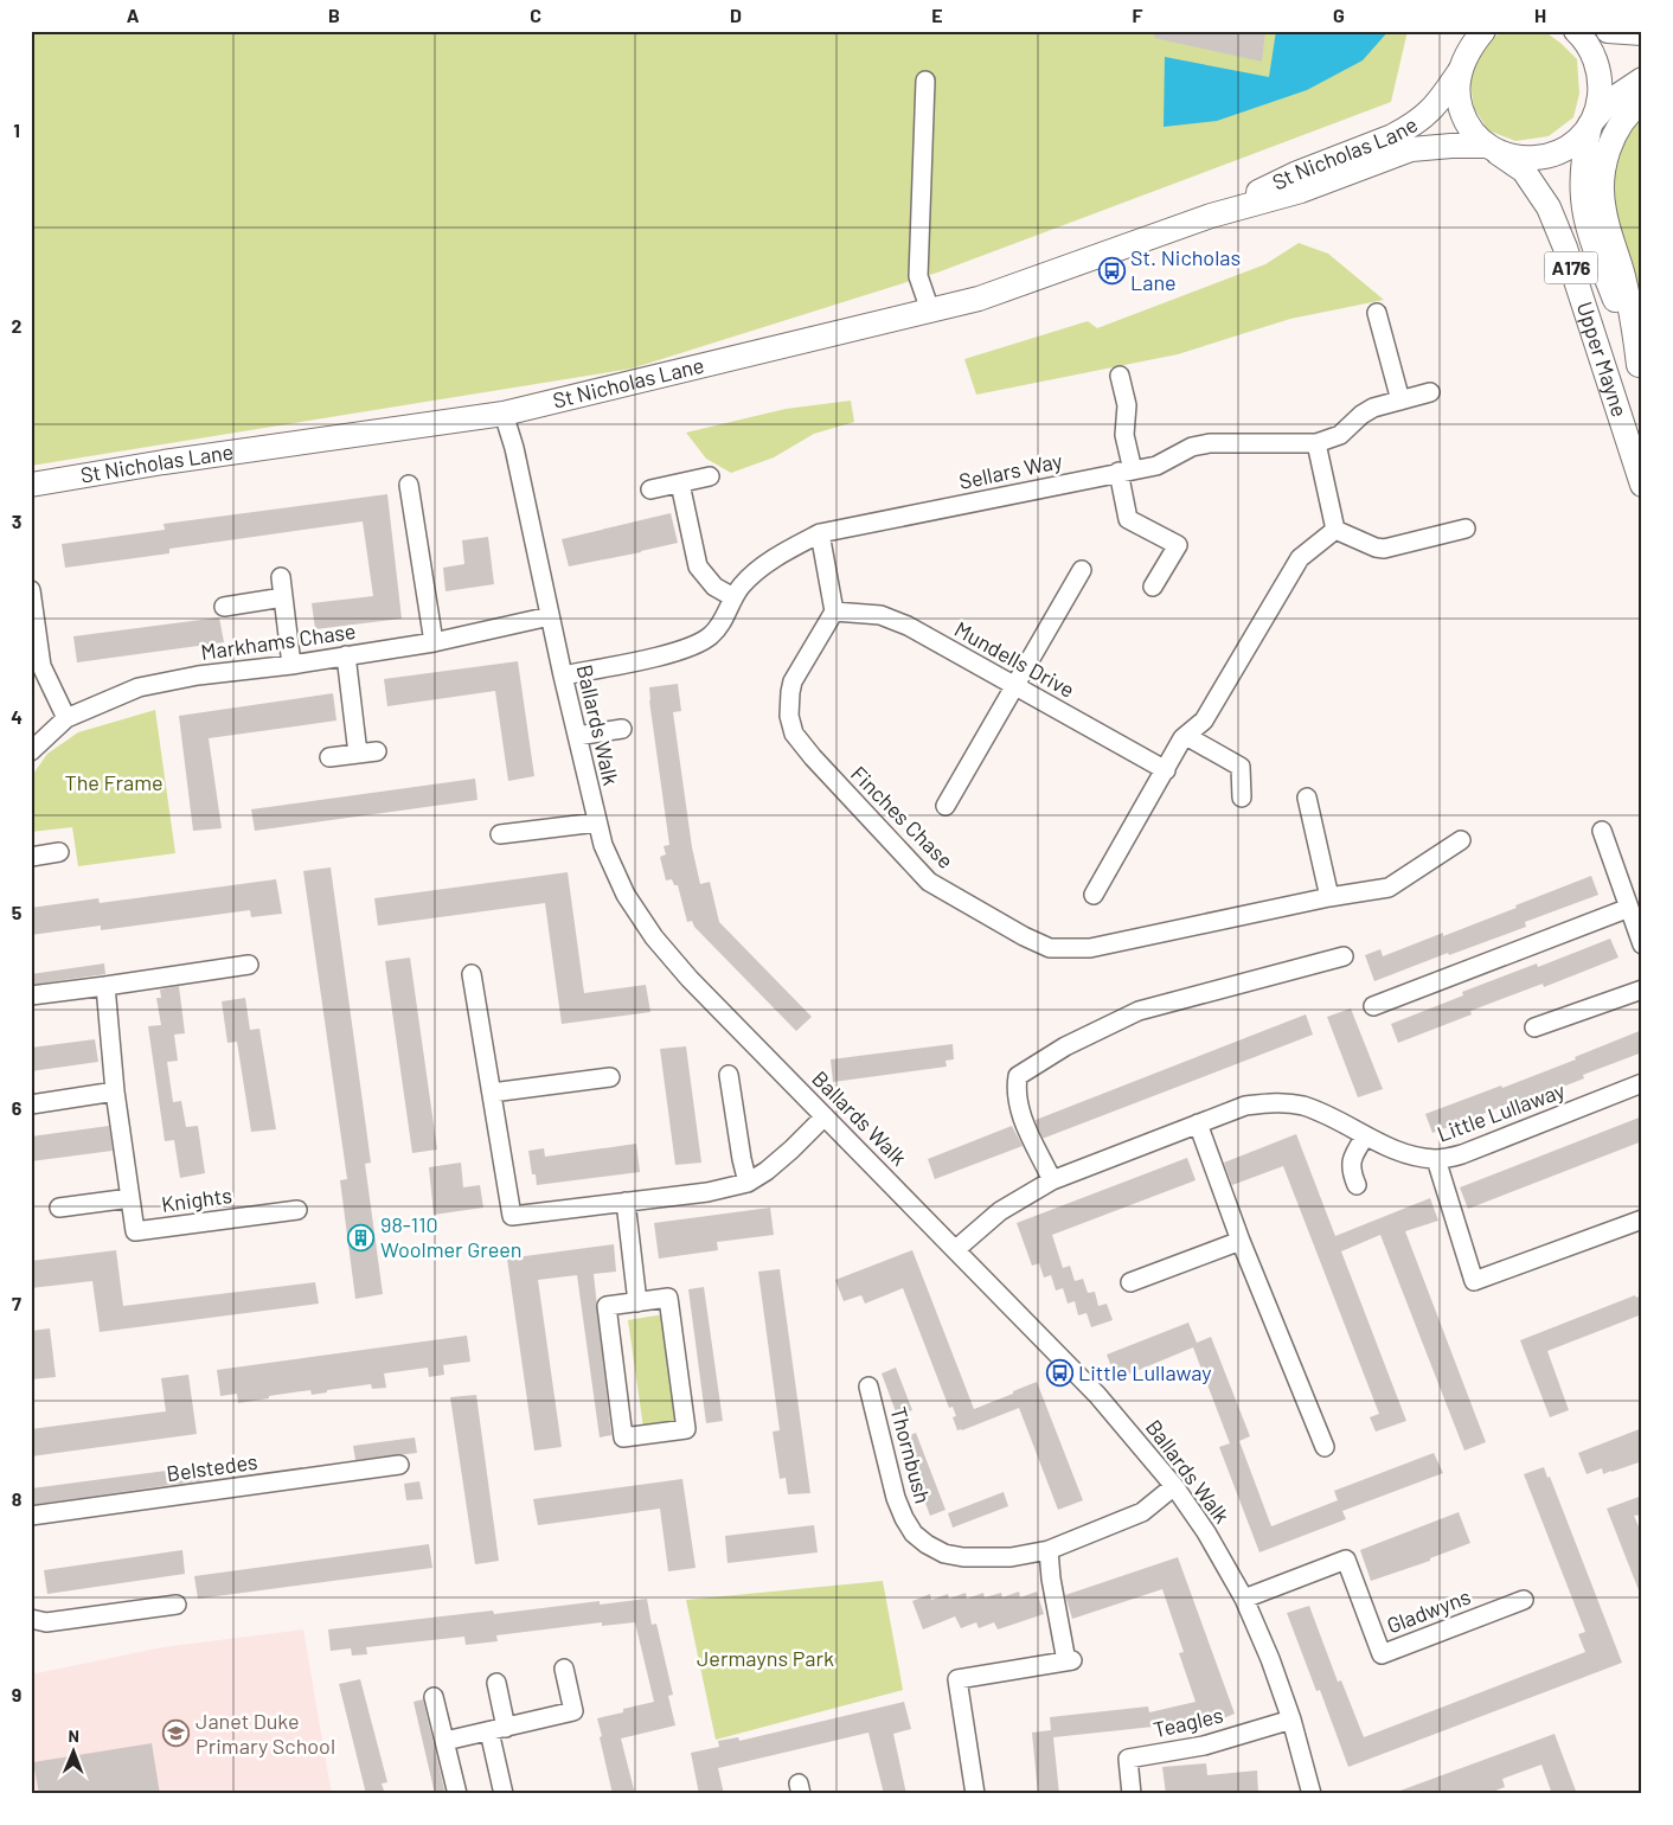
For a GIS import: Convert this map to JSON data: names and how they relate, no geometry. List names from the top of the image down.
{
  "streets": {
    "main road": ["St Nicholas Lane", "A176", "Upper Mayne"],
    "street": [
      "Sellars Way",
      "Markhams Chase",
      "Mundells Drive",
      "Ballards Walk",
      "Finches Chase",
      "Little Lullaway",
      "Knights",
      "Thornbush",
      "Belstedes",
      "Gladwyns",
      "Teagles"
    ]
  },
  "crossings": [
    ["St Nicholas Lane", "A176"],
    ["St Nicholas Lane", "Upper Mayne"],
    ["St Nicholas Lane", "Ballards Walk"],
    ["A176", "Upper Mayne"],
    ["Sellars Way", "Ballards Walk"],
    ["Markhams Chase", "Ballards Walk"],
    ["Mundells Drive", "Finches Chase"],
    ["Ballards Walk", "Little Lullaway"],
    ["Ballards Walk", "Thornbush"],
    ["Ballards Walk", "Gladwyns"],
    ["Ballards Walk", "Teagles"]
  ],
  "parks": ["The Frame", "Jermayns Park"],
  "places": {
    "bus stop": ["St. Nicholas Lane", "Little Lullaway"],
    "building": ["98-110 Woolmer Green"],
    "school or university": ["Janet Duke Primary School"]
  },
  "north": "top",
  "grid": {
    "columns": [
      "A",
      "B",
      "C",
      "D",
      "E",
      "F",
      "G",
      "H"
    ],
    "rows": [
      "1",
      "2",
      "3",
      "4",
      "5",
      "6",
      "7",
      "8",
      "9"
    ]
  }
}
